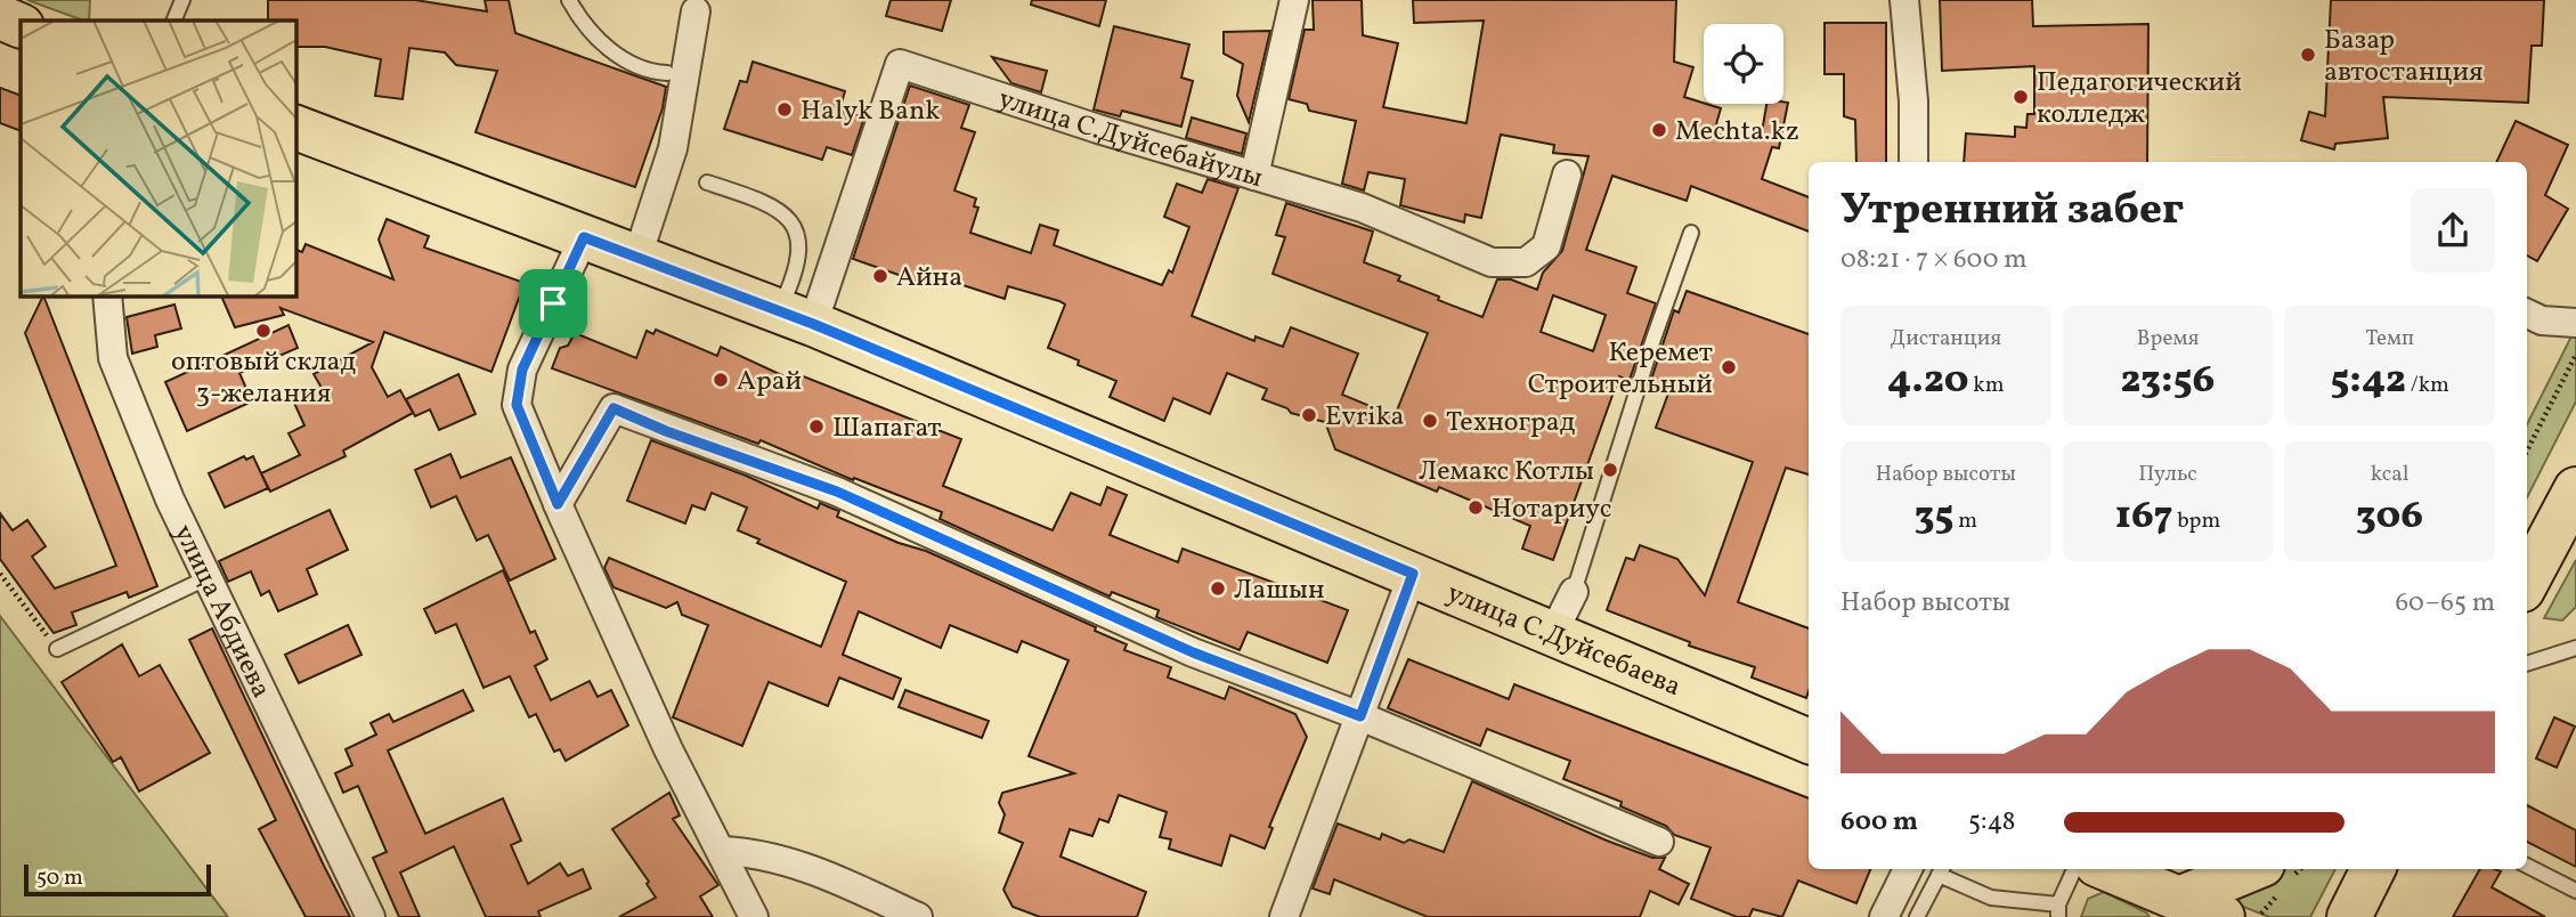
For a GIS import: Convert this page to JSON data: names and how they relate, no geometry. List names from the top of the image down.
{
  "streets": {
    "main road": ["улица С.Дуйсебаева"],
    "street": ["улица С.Дуйсебайулы", "улица Абдиева"]
  },
  "crossings": [
    ["улица С.Дуйсебайулы", "улица С.Дуйсебаева"]
  ],
  "places": [
    "Базар автостанция",
    "Педагогический колледж",
    "Halyk Bank",
    "Mechta.kz",
    "Айна",
    "оптовый склад 3-желания",
    "Керемет Строительный",
    "Арай",
    "Evrika",
    "Техноград",
    "Шапагат",
    "Лемакс Котлы",
    "Нотариус",
    "Лашын"
  ],
  "scale_bar": "50 m",
  "page": {
    "heading": ["Утренний забег", "08:21 · 7 × 600 m"],
    "stats": [
      ["Дистанция", "4.20 km"],
      ["Время", "23:56"],
      ["Темп", "5:42 /km"],
      ["Набор высоты", "35 m"],
      ["Пульс", "167 bpm"],
      ["kcal", "306"]
    ],
    "chart": ["Набор высоты", "60–65 m"],
    "list": [
      {
        "name": "600 m",
        "note": "5:48"
      }
    ],
    "scale": "50 m"
  }
}
